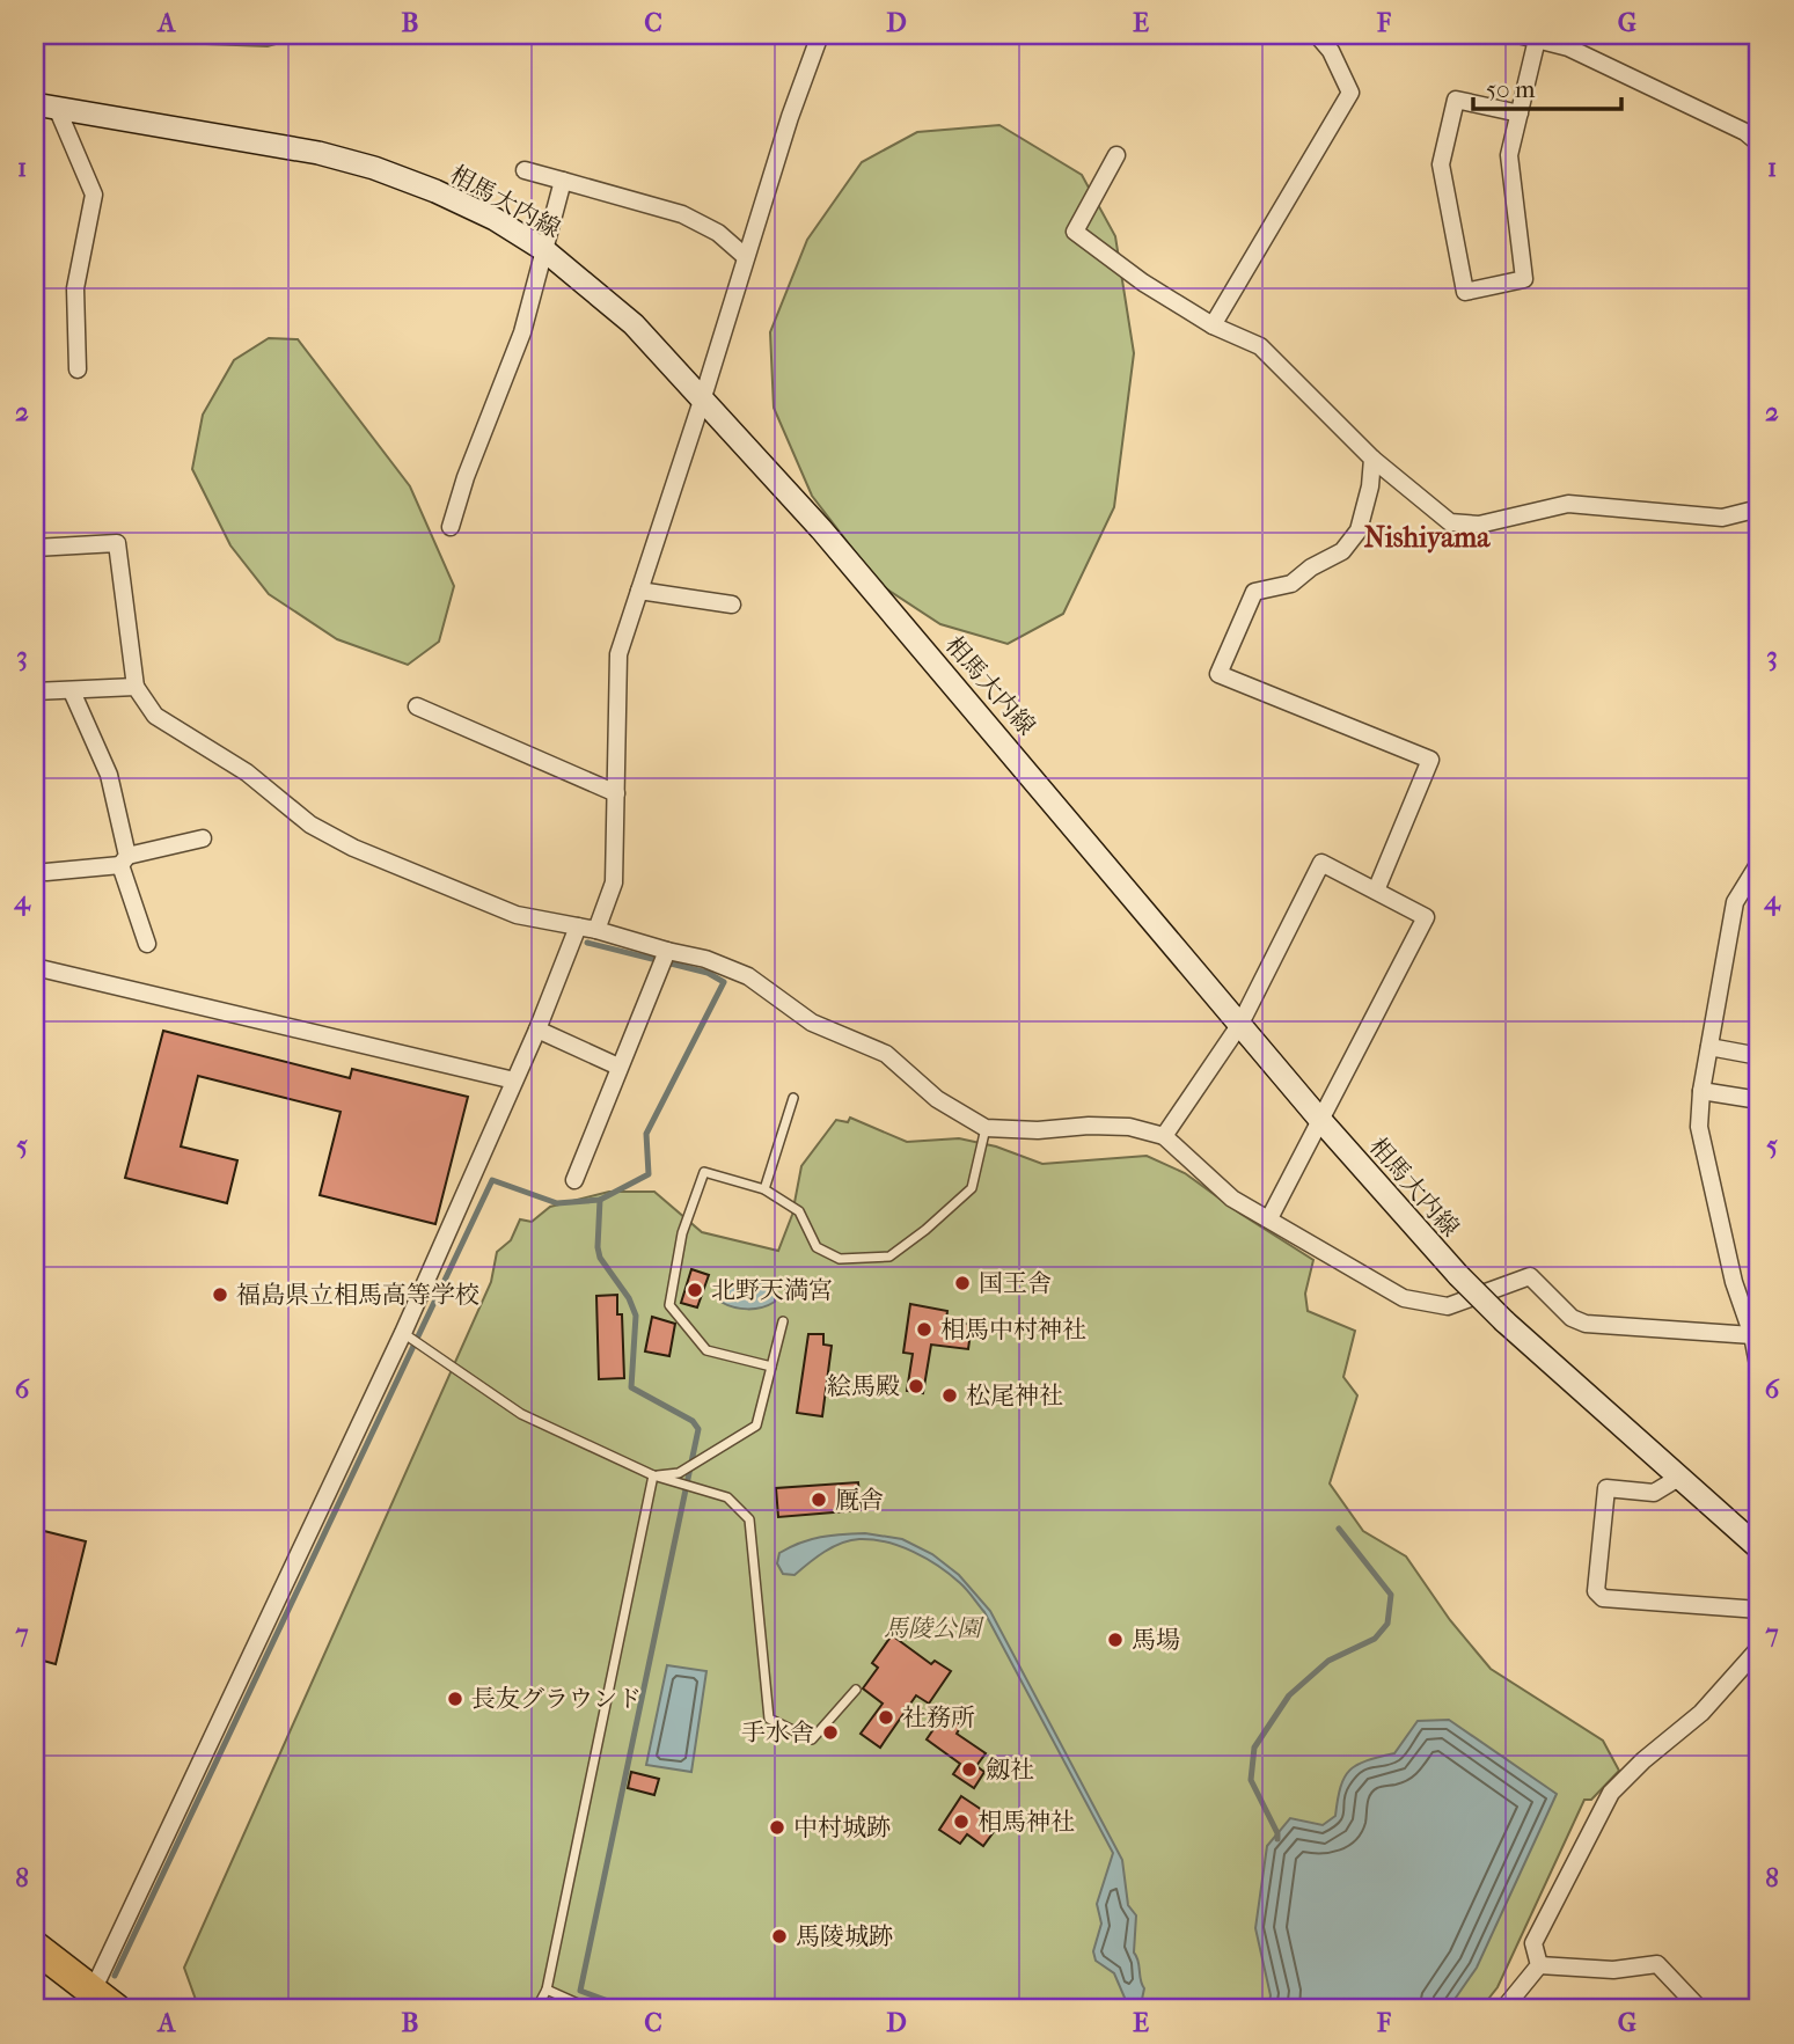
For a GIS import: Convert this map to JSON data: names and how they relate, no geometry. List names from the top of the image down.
{
  "streets": {
    "main road": ["相馬大内線"]
  },
  "districts": ["Nishiyama"],
  "parks": ["馬陵公園"],
  "places": [
    "国王舎",
    "北野天満宮",
    "福島県立相馬高等学校",
    "相馬中村神社",
    "絵馬殿",
    "松尾神社",
    "厩舎",
    "馬場",
    "長友グラウンド",
    "社務所",
    "手水舎",
    "劔社",
    "相馬神社",
    "中村城跡",
    "馬陵城跡"
  ],
  "scale_bar": "50 m",
  "grid": {
    "columns": [
      "A",
      "B",
      "C",
      "D",
      "E",
      "F",
      "G"
    ],
    "rows": [
      "1",
      "2",
      "3",
      "4",
      "5",
      "6",
      "7",
      "8"
    ]
  }
}
